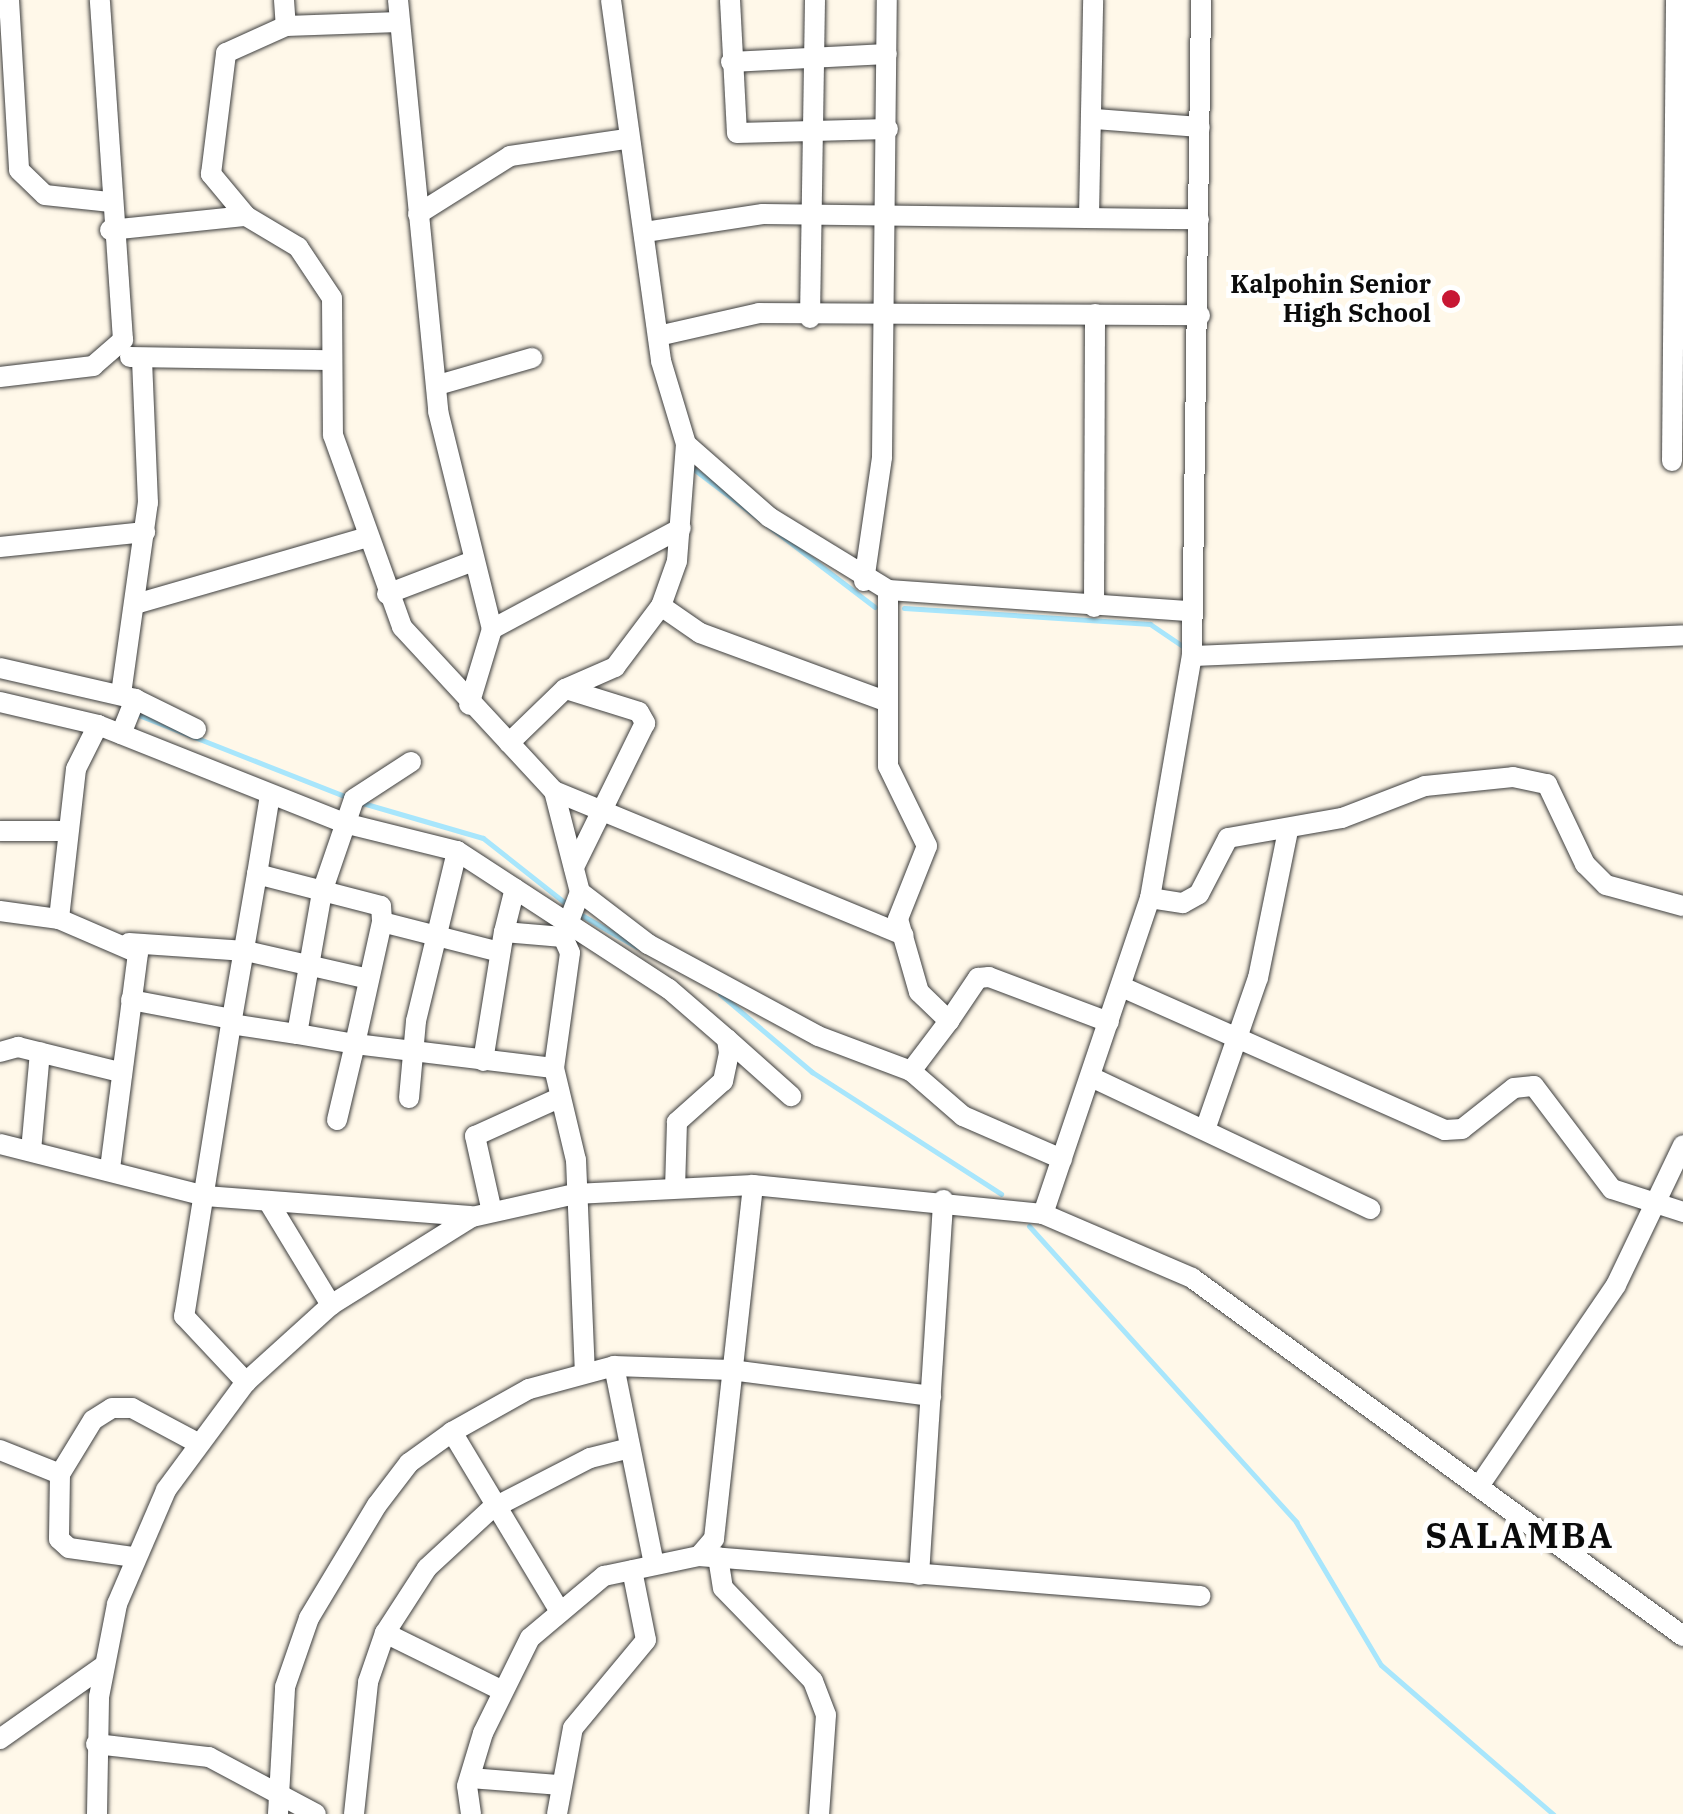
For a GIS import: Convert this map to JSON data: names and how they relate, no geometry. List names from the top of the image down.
{
  "districts": ["SALAMBA"],
  "places": ["Kalpohin Senior High School"]
}
